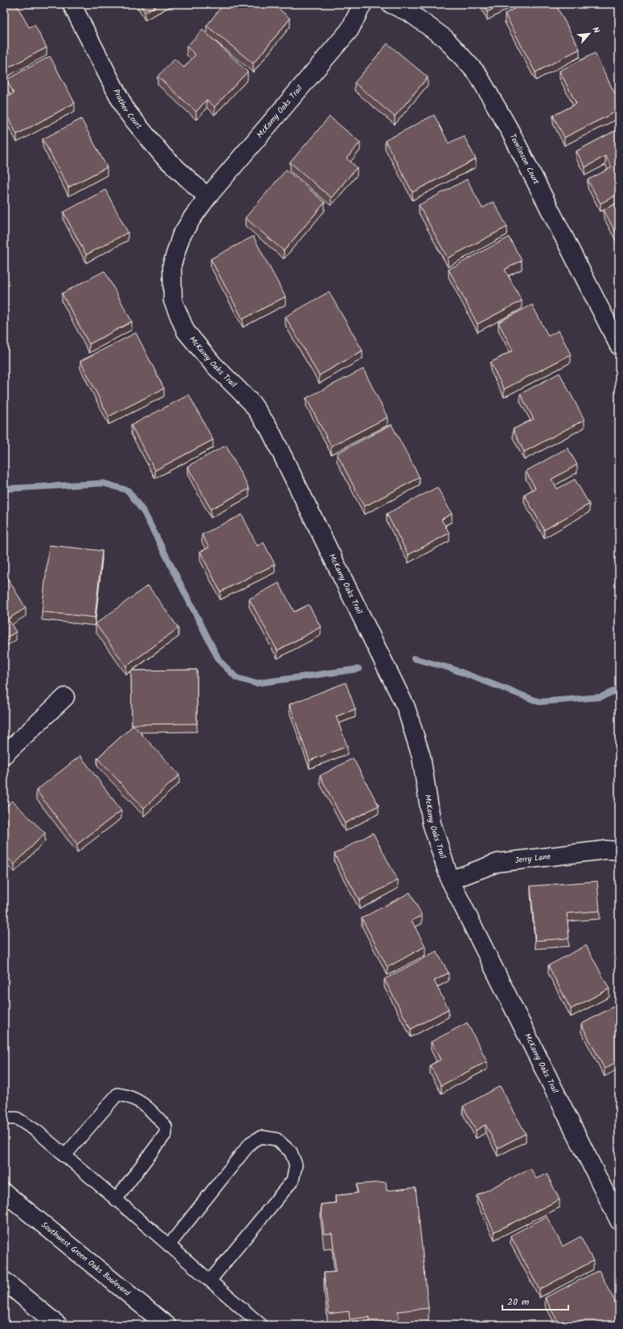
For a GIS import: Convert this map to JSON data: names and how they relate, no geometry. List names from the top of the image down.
{
  "streets": {
    "street": [
      "Prather Court",
      "McKamy Oaks Trail",
      "Tomlinson Court",
      "Jerry Lane",
      "Southwest Green Oaks Boulevard"
    ]
  },
  "crossings": [
    ["Prather Court", "McKamy Oaks Trail"],
    ["McKamy Oaks Trail", "Jerry Lane"]
  ],
  "scale_bar": "20 m",
  "north": "top right"
}
